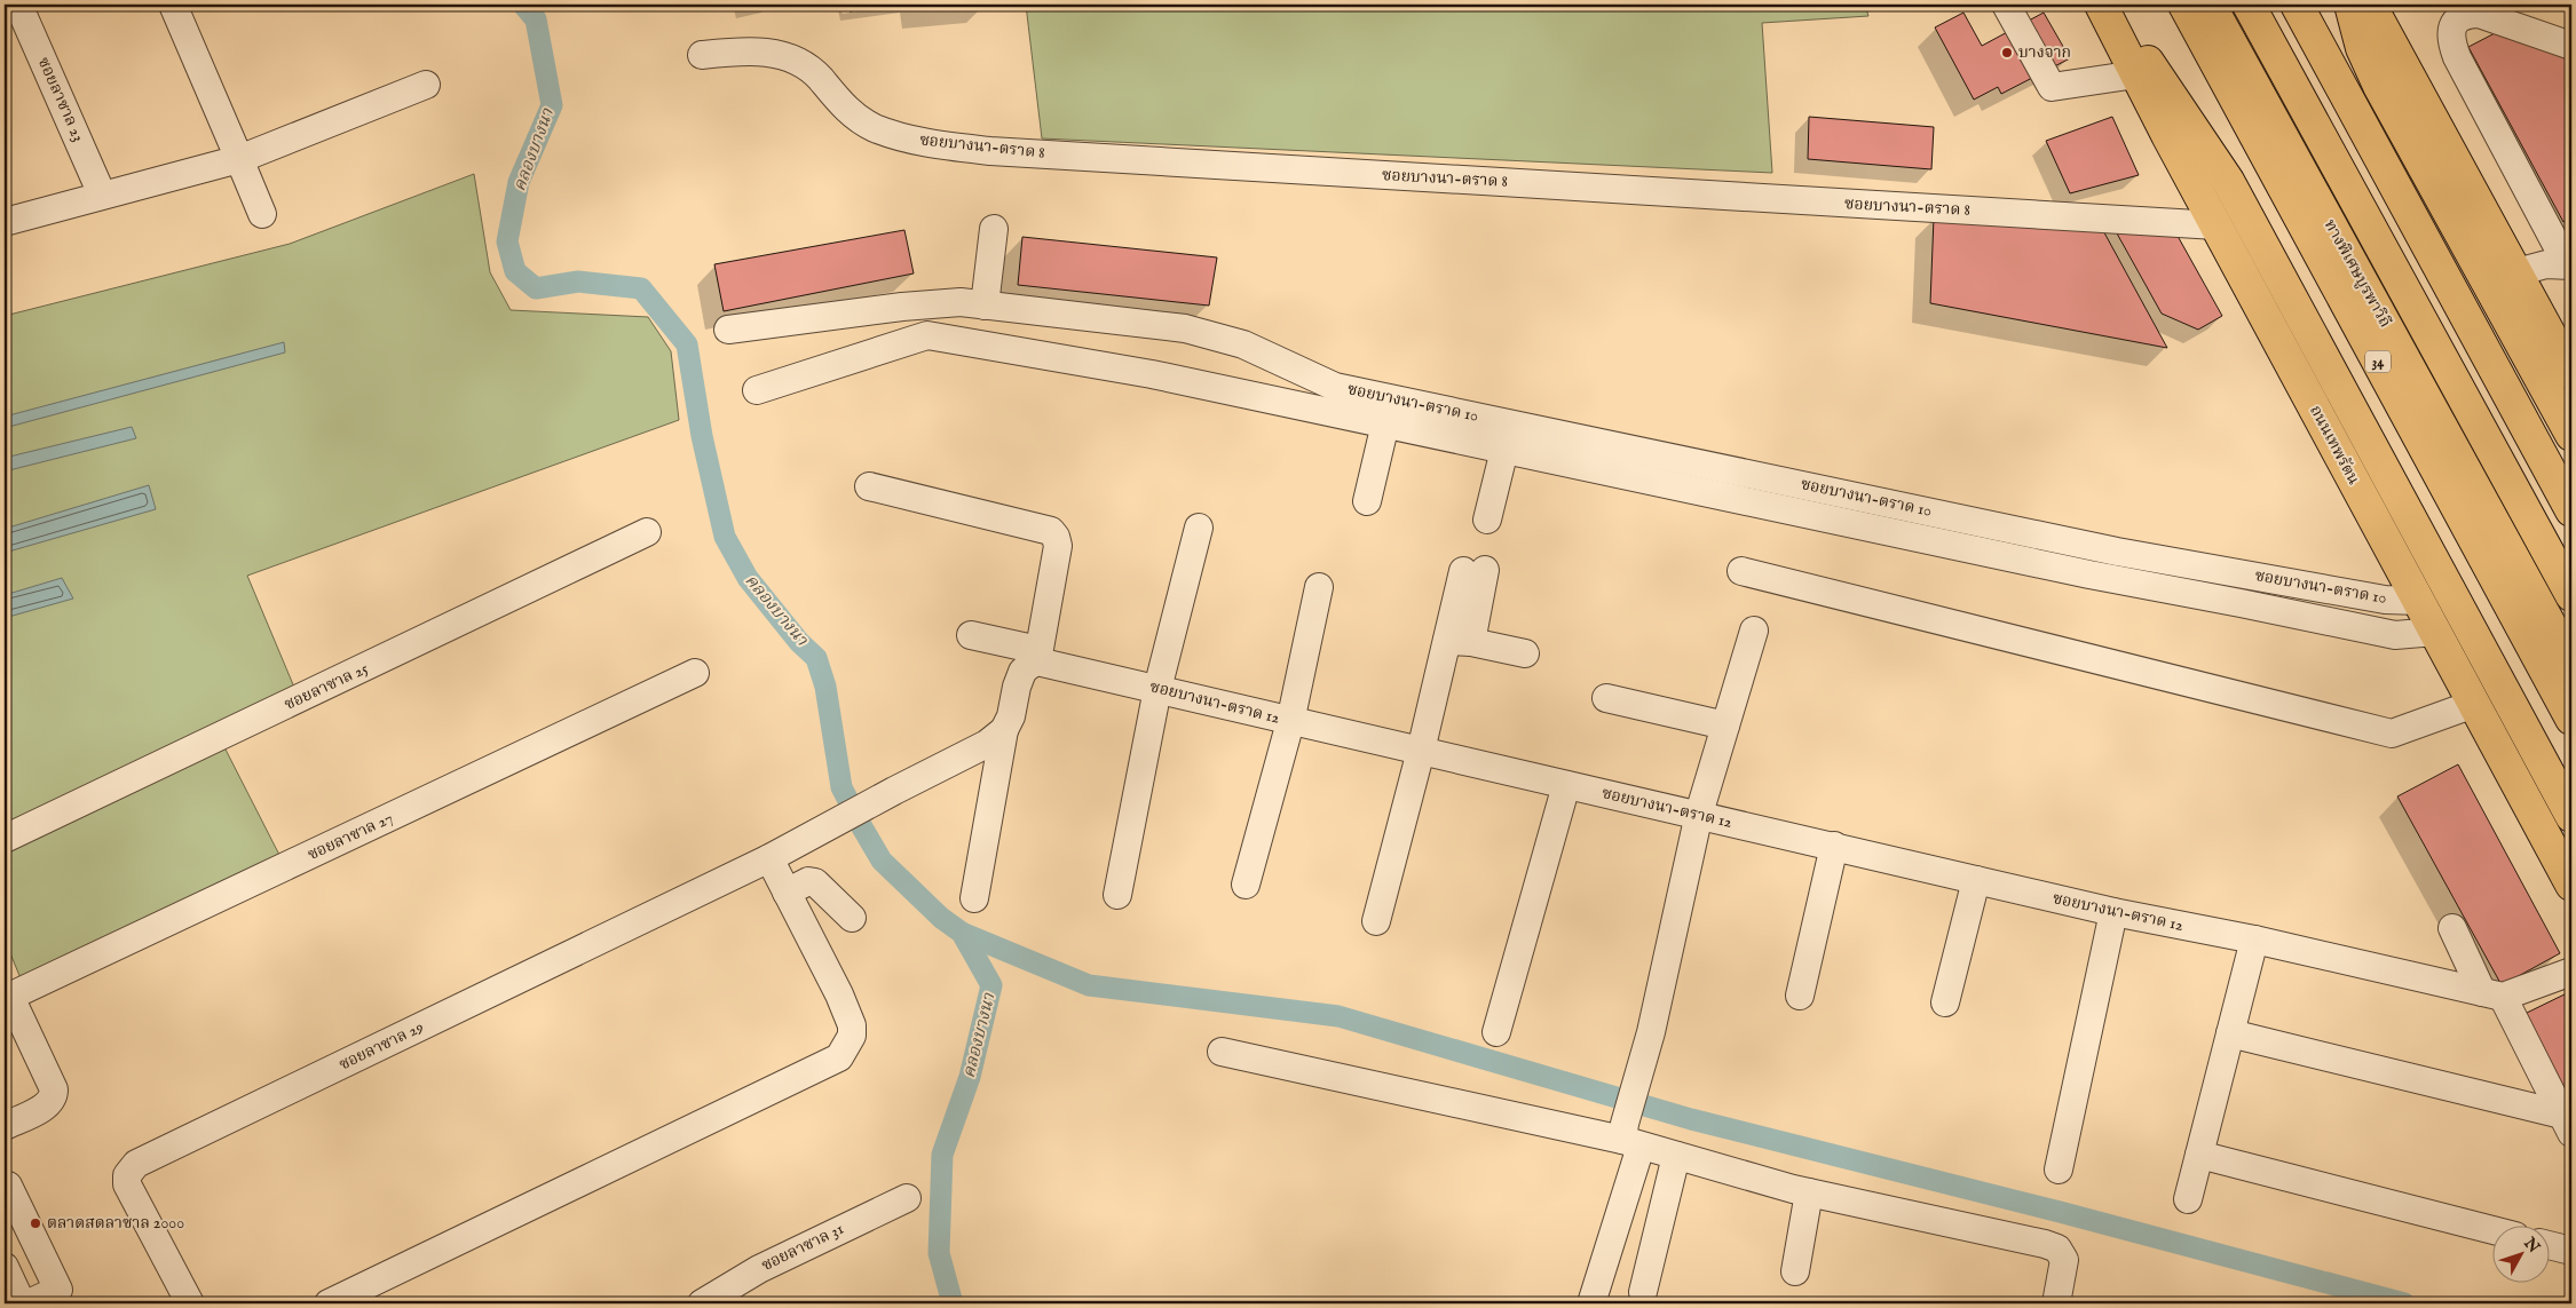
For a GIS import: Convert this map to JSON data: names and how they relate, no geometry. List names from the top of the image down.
{
  "streets": {
    "main road": ["ทางพิเศษบูรพาวิถี", "34", "ถนนเทพรัตน"],
    "street": [
      "ซอยลาซาล 23",
      "ซอยบางนา-ตราด 8",
      "ซอยบางนา-ตราด 10",
      "ซอยลาซาล 25",
      "ซอยบางนา-ตราด 12",
      "ซอยลาซาล 27",
      "ซอยลาซาล 29",
      "ซอยลาซาล 31"
    ]
  },
  "crossings": [
    ["ซอยบางนา-ตราด 8", "ถนนเทพรัตน"],
    ["ซอยบางนา-ตราด 10", "ถนนเทพรัตน"]
  ],
  "water": ["คลองบางนา"],
  "places": ["บางจาก", "ตลาดสดลาซาล 2000"],
  "north": "top right"
}
